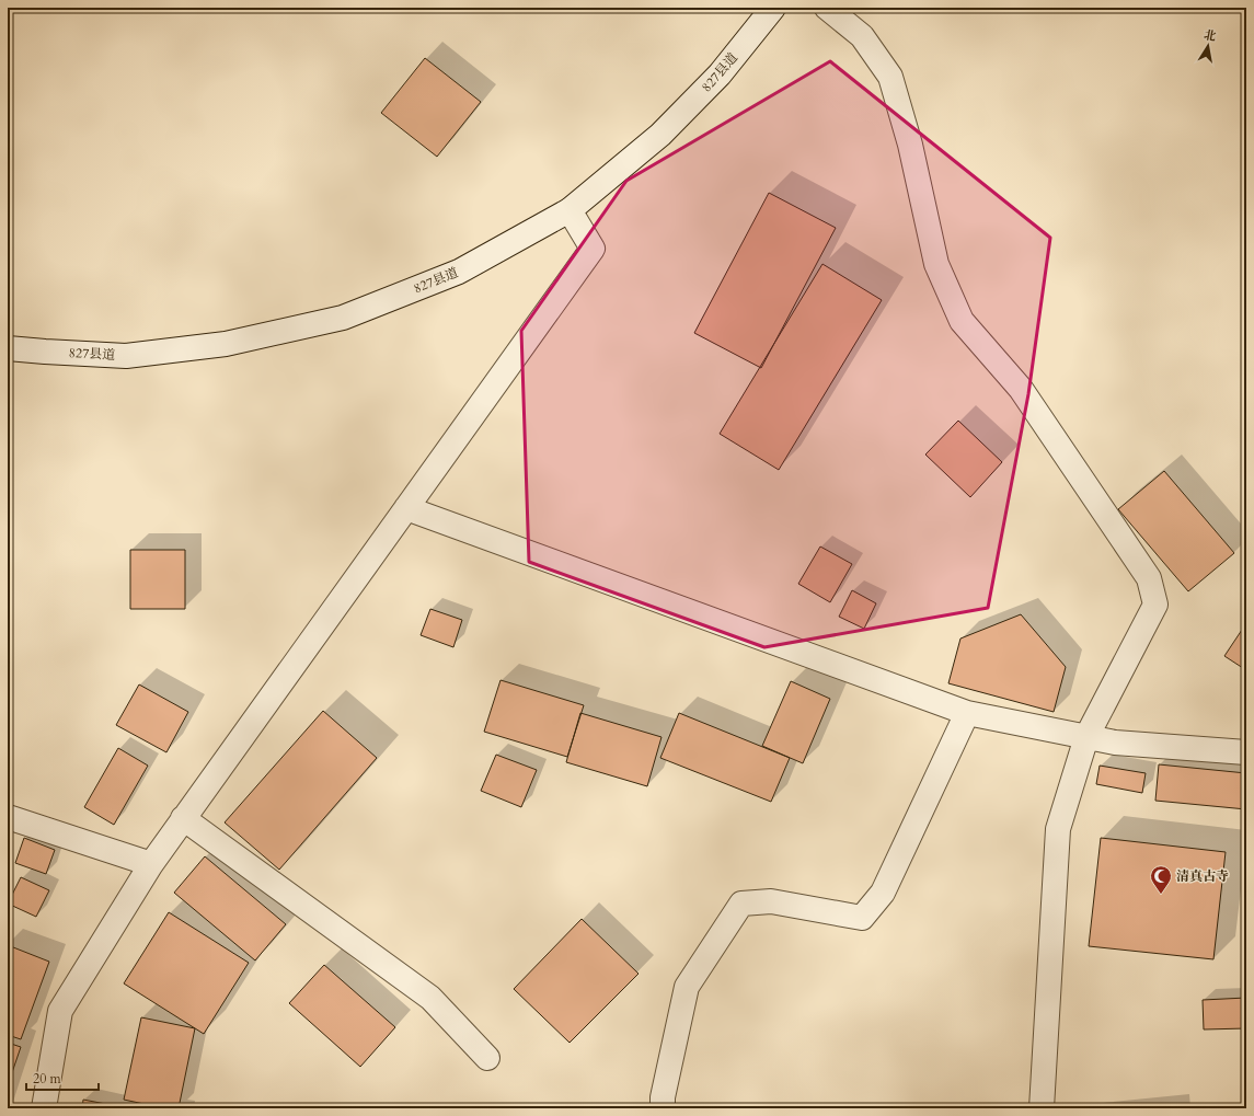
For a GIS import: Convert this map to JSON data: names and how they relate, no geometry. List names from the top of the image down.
{
  "streets": {
    "street": ["827县道"]
  },
  "places": {
    "mosque": ["清真古寺"]
  },
  "scale_bar": "20 m",
  "north": "top"
}
